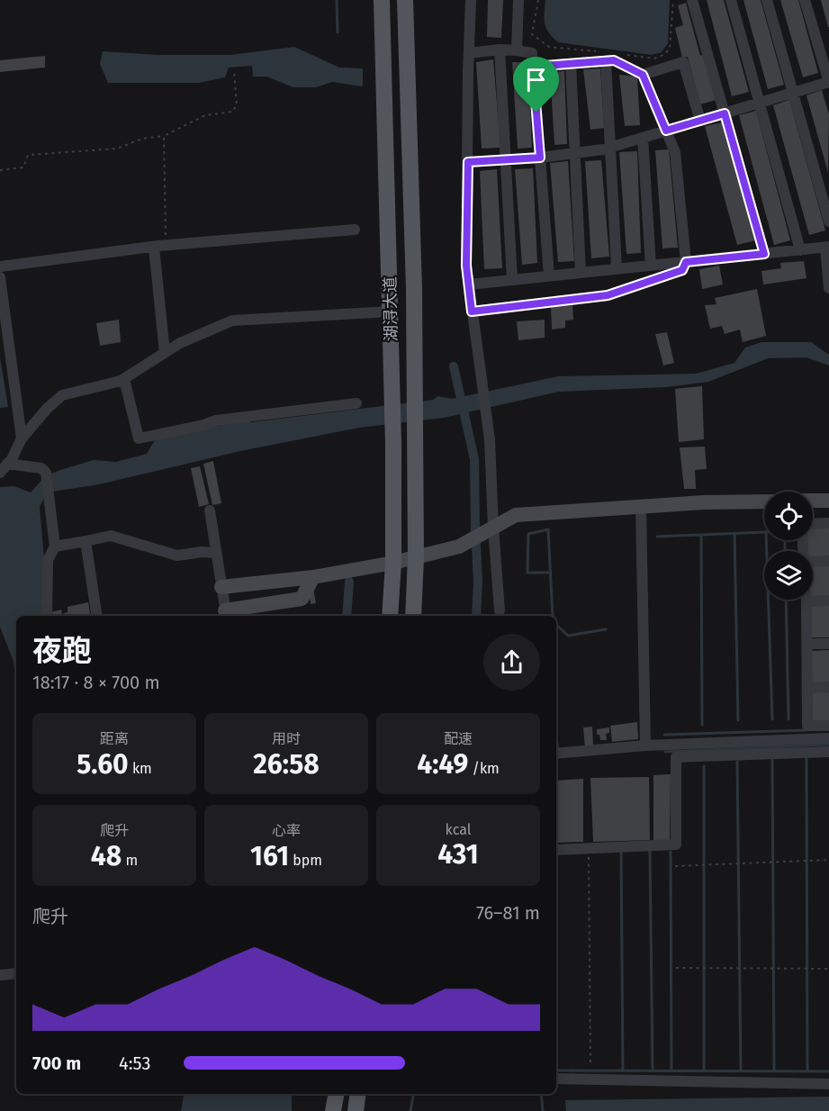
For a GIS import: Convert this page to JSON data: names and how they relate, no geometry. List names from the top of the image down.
{
  "streets": {
    "main road": ["湖浔大道"]
  },
  "page": {
    "heading": ["夜跑", "18:17 · 8 × 700 m"],
    "stats": [
      ["距离", "5.60 km"],
      ["用时", "26:58"],
      ["配速", "4:49 /km"],
      ["爬升", "48 m"],
      ["心率", "161 bpm"],
      ["kcal", "431"]
    ],
    "chart": ["爬升", "76–81 m"],
    "list": [
      {
        "name": "700 m",
        "note": "4:53"
      }
    ]
  }
}
